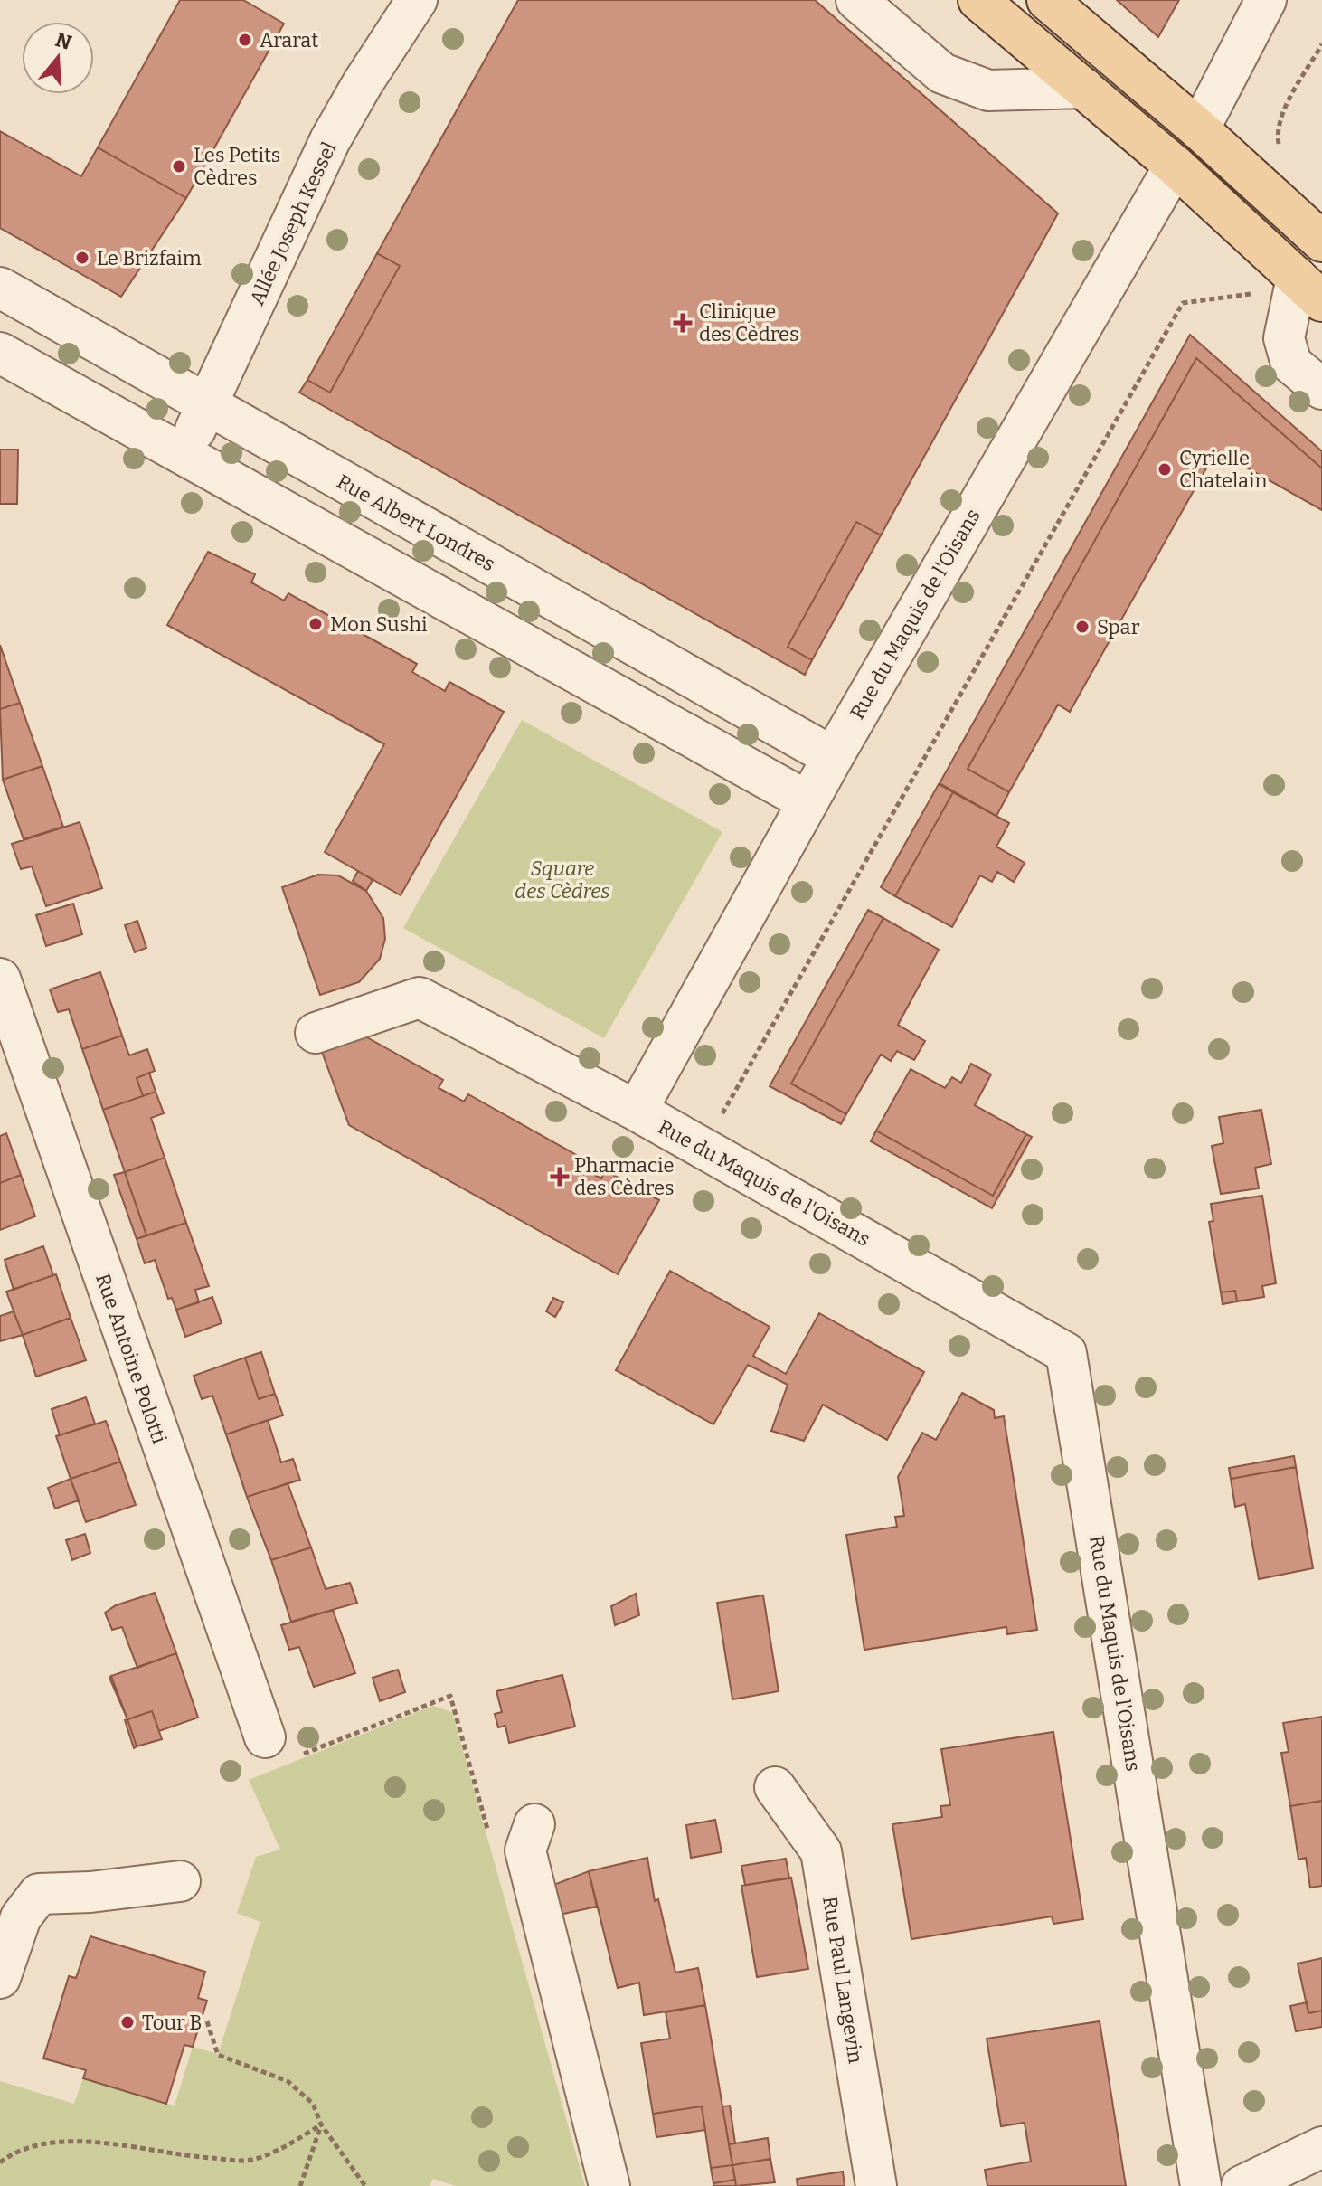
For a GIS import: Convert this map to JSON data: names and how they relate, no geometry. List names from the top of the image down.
{
  "streets": {
    "street": [
      "Allée Joseph Kessel",
      "Rue Albert Londres",
      "Rue du Maquis de l'Oisans",
      "Rue Antoine Polotti",
      "Rue Paul Langevin"
    ]
  },
  "crossings": [
    ["Allée Joseph Kessel", "Rue Albert Londres"],
    ["Rue Albert Londres", "Rue du Maquis de l'Oisans"]
  ],
  "parks": ["Square des Cèdres"],
  "places": {
    "other": [
      "Ararat",
      "Les Petits Cèdres",
      "Le Brizfaim",
      "Cyrielle Chatelain",
      "Mon Sushi",
      "Spar",
      "Tour B"
    ],
    "health": ["Clinique des Cèdres", "Pharmacie des Cèdres"]
  },
  "north": "top"
}
